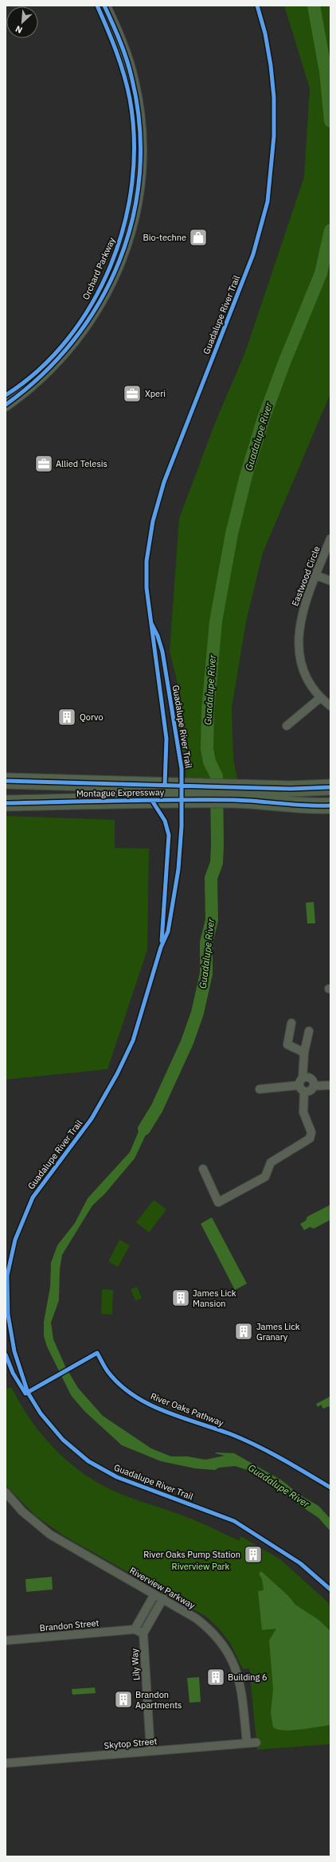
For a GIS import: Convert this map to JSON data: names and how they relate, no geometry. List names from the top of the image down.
{
  "streets": {
    "highway": ["Montague Expressway"],
    "main road": ["Orchard Parkway"],
    "street": [
      "Eastwood Circle",
      "Riverview Parkway",
      "Brandon Street",
      "Lily Way",
      "Skytop Street"
    ],
    "cycle path": ["Guadalupe River Trail", "River Oaks Pathway"]
  },
  "crossings": [
    ["Riverview Parkway", "Skytop Street"],
    ["Lily Way", "Skytop Street"]
  ],
  "water": ["Guadalupe River"],
  "parks": ["Riverview Park"],
  "places": {
    "shop": ["Bio-techne"],
    "office": ["Xperi", "Allied Telesis"],
    "building": [
      "Qorvo",
      "James Lick Mansion",
      "James Lick Granary",
      "River Oaks Pump Station",
      "Building 6",
      "Brandon Apartments"
    ]
  },
  "north": "bottom left"
}
